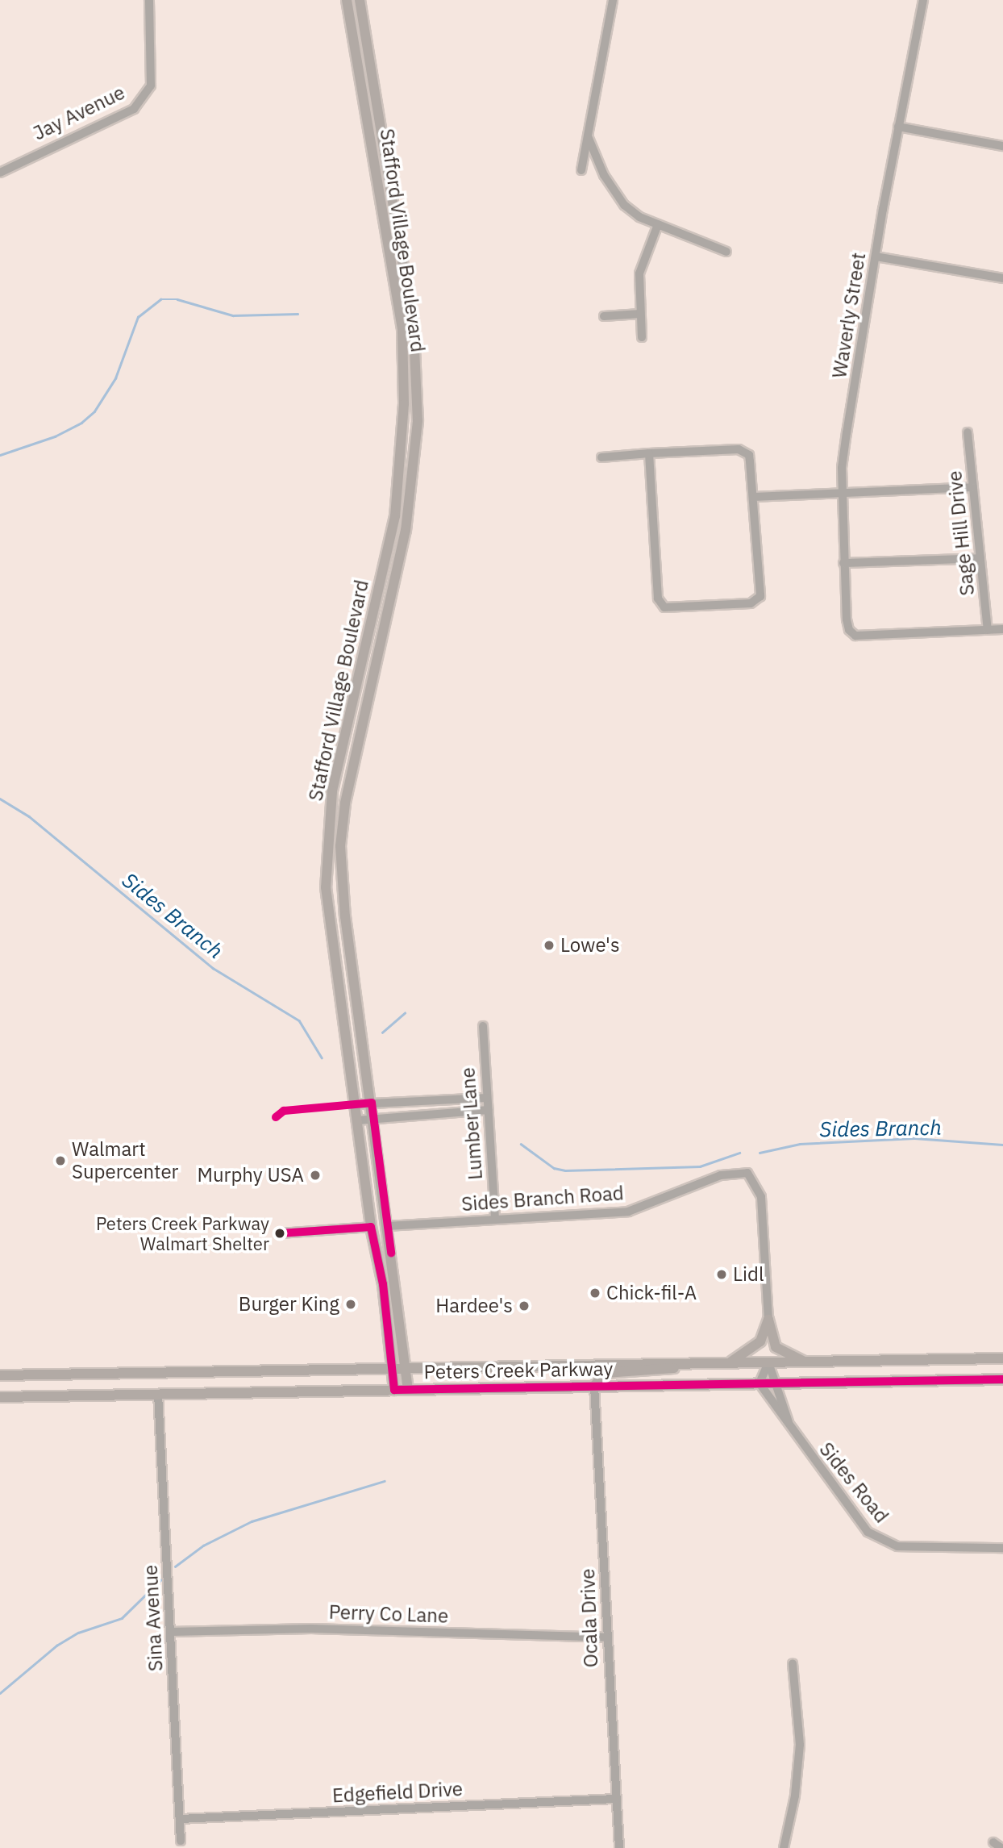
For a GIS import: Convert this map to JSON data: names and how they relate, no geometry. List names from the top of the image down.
{
  "streets": {
    "main road": ["Stafford Village Boulevard", "Peters Creek Parkway"],
    "street": [
      "Jay Avenue",
      "Waverly Street",
      "Sage Hill Drive",
      "Lumber Lane",
      "Sides Branch Road",
      "Sides Road",
      "Perry Co Lane",
      "Sina Avenue",
      "Ocala Drive",
      "Edgefield Drive"
    ]
  },
  "crossings": [
    ["Stafford Village Boulevard", "Sides Branch Road"],
    ["Stafford Village Boulevard", "Peters Creek Parkway"],
    ["Waverly Street", "Sage Hill Drive"],
    ["Lumber Lane", "Sides Branch Road"],
    ["Peters Creek Parkway", "Sides Road"],
    ["Peters Creek Parkway", "Sina Avenue"],
    ["Peters Creek Parkway", "Ocala Drive"],
    ["Perry Co Lane", "Sina Avenue"],
    ["Perry Co Lane", "Ocala Drive"],
    ["Sina Avenue", "Edgefield Drive"],
    ["Ocala Drive", "Edgefield Drive"]
  ],
  "water": ["Sides Branch"],
  "places": [
    "Lowe's",
    "Walmart Supercenter",
    "Murphy USA",
    "Peters Creek Parkway Walmart Shelter",
    "Lidl",
    "Chick-fil-A",
    "Burger King",
    "Hardee's"
  ]
}
